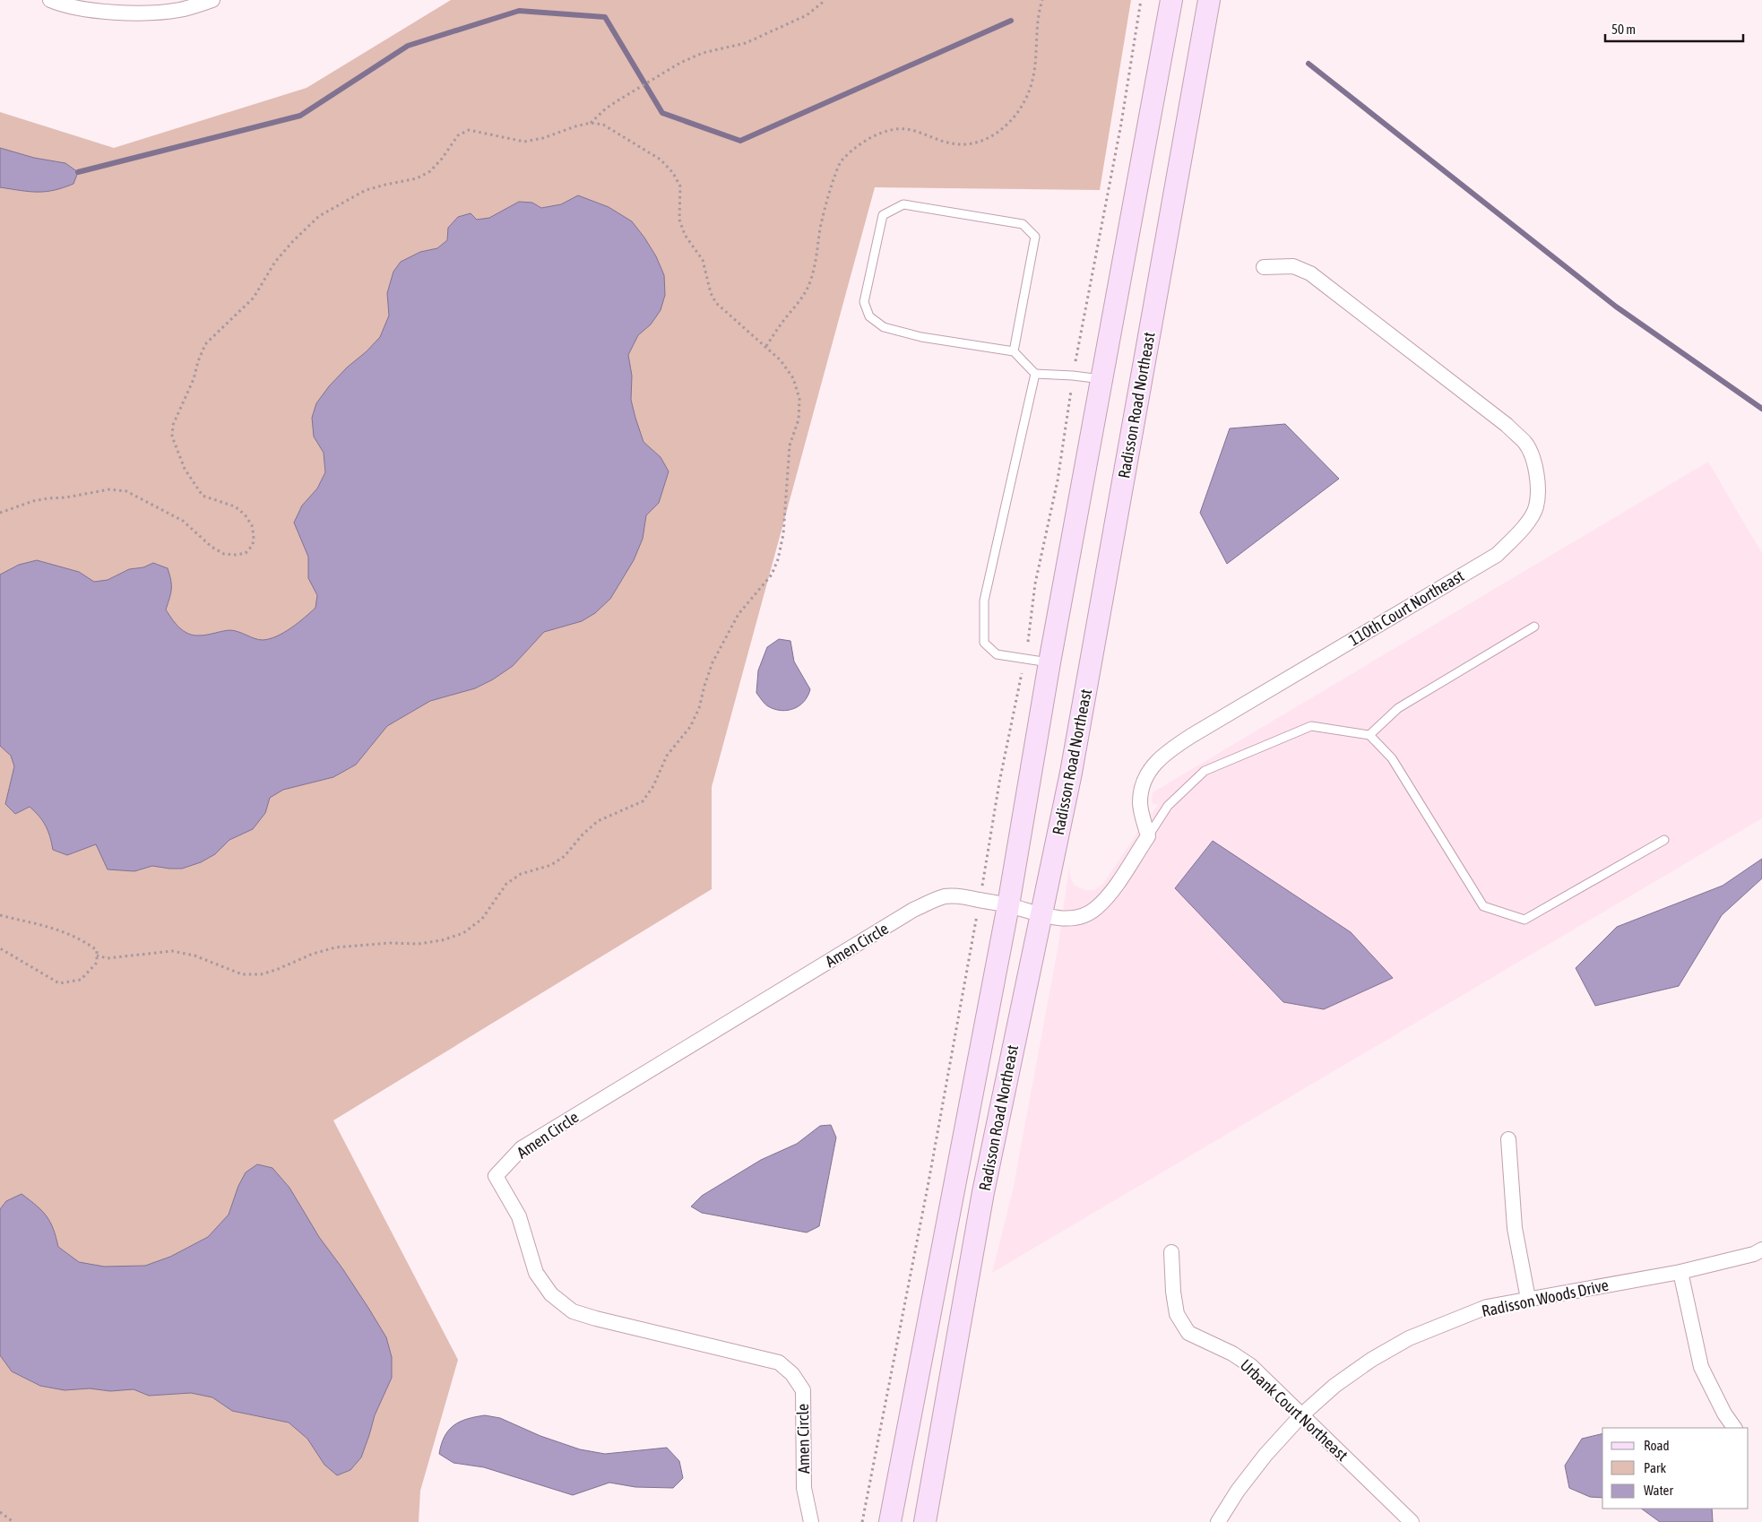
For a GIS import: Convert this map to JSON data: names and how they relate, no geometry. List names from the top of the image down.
{
  "streets": {
    "main road": ["Radisson Road Northeast"],
    "street": [
      "110th Court Northeast",
      "Amen Circle",
      "Radisson Woods Drive",
      "Urbank Court Northeast"
    ]
  },
  "crossings": [
    ["Radisson Road Northeast", "Amen Circle"],
    ["Radisson Woods Drive", "Urbank Court Northeast"]
  ],
  "legend": ["Road", "Park", "Water"],
  "scale_bar": "50 m"
}
